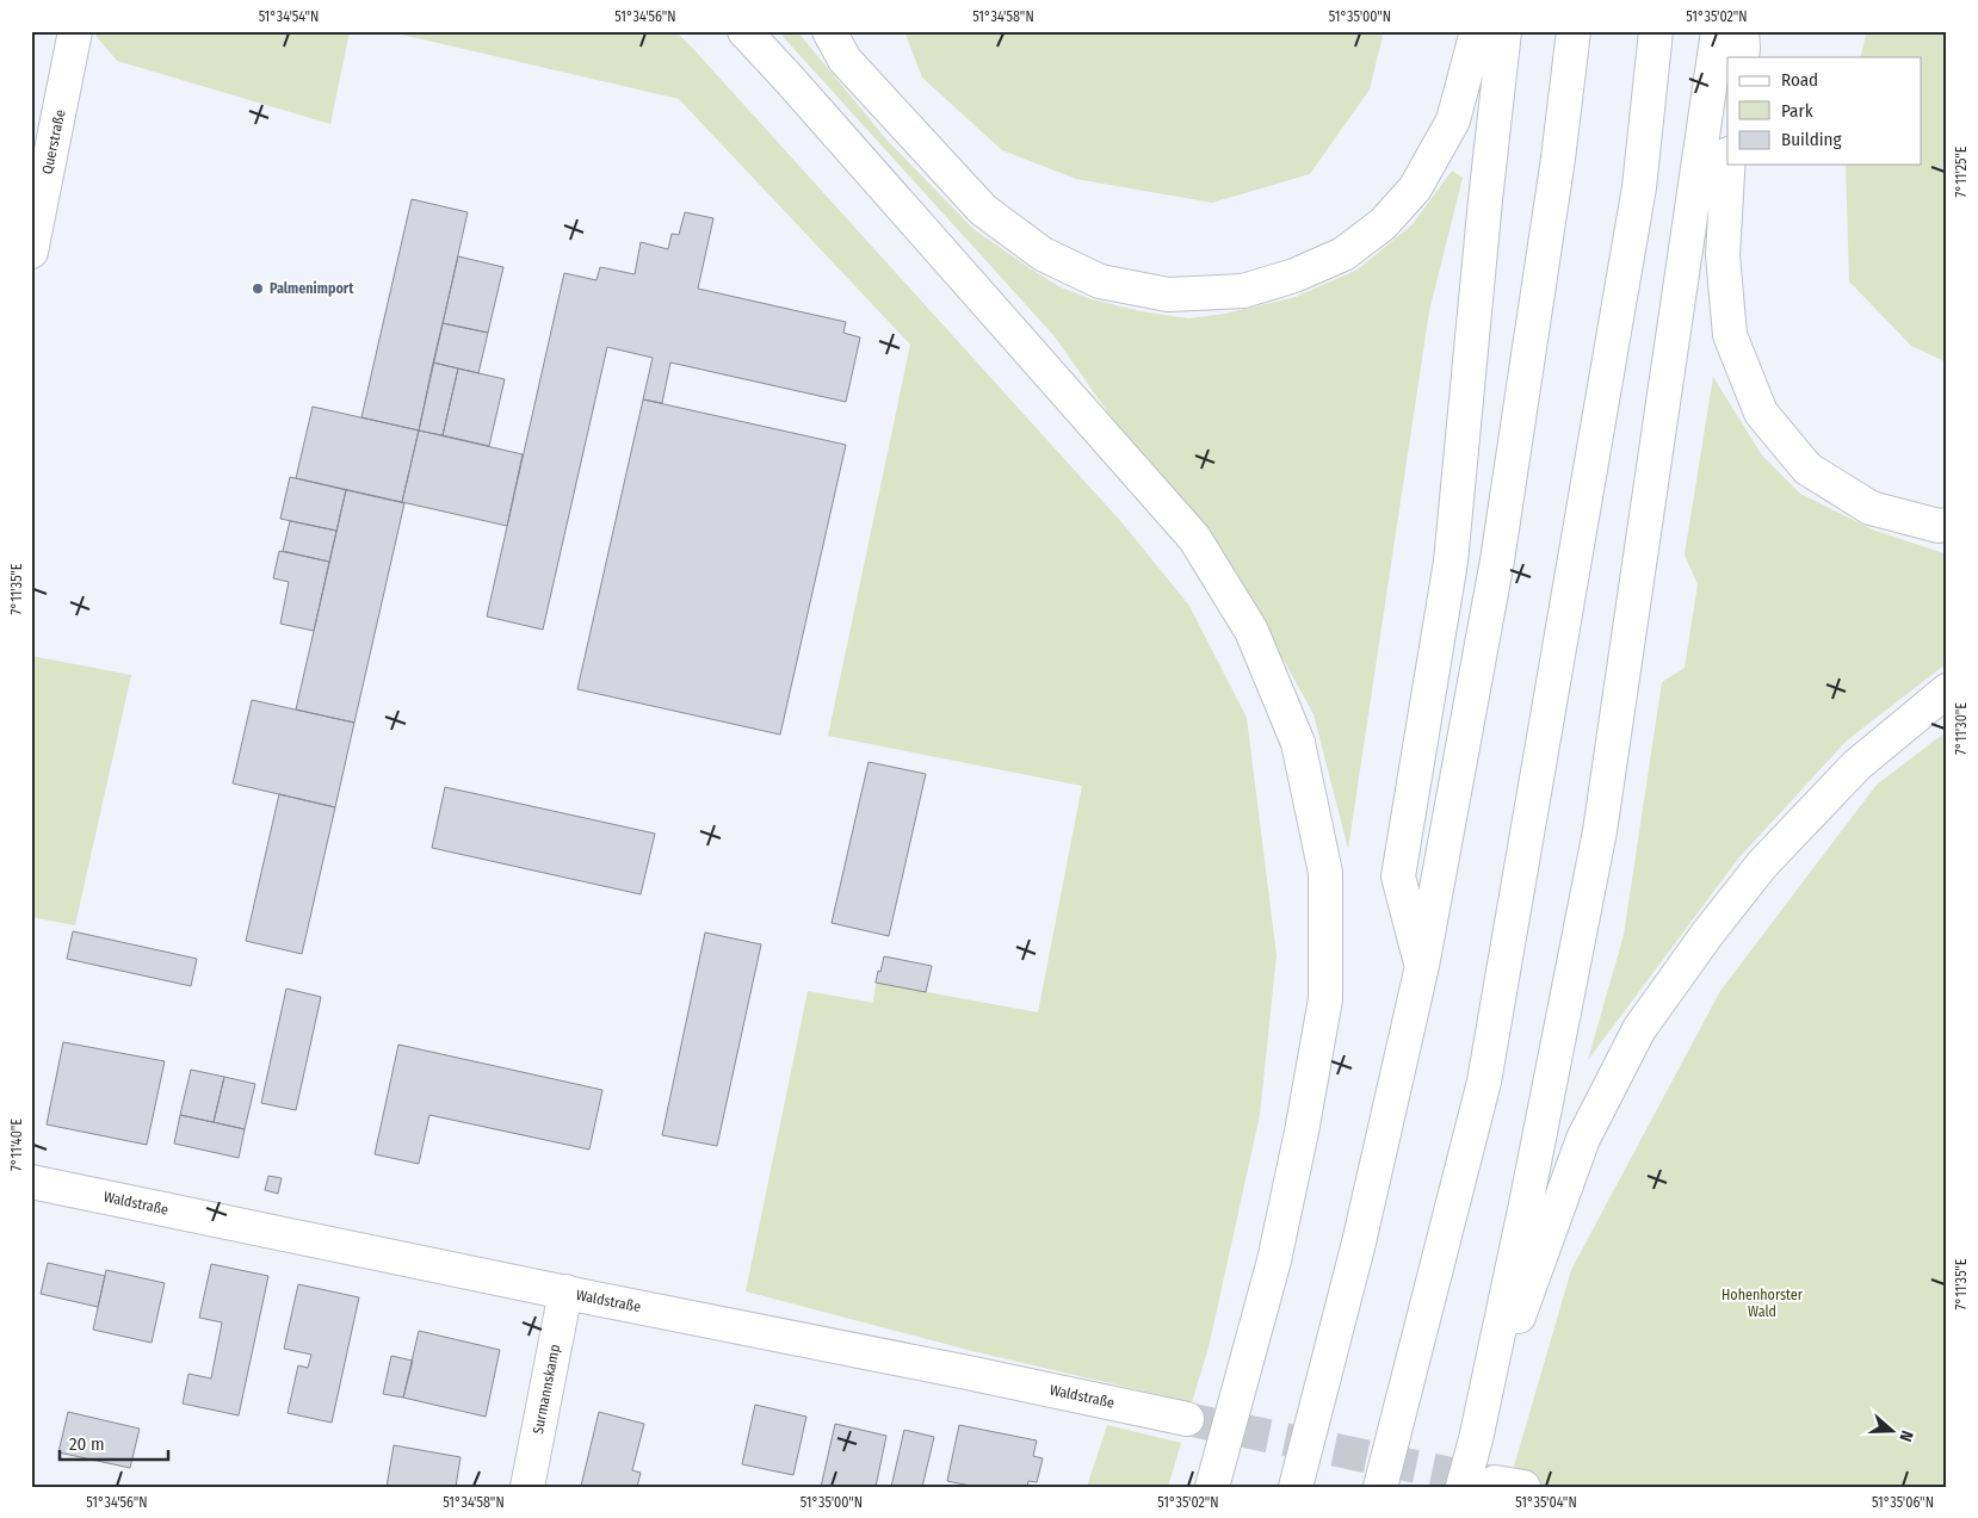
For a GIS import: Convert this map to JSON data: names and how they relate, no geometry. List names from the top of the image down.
{
  "streets": {
    "main road": ["Querstraße", "Waldstraße", "Surmannskamp"]
  },
  "crossings": [
    ["Waldstraße", "Surmannskamp"]
  ],
  "parks": ["Hohenhorster Wald"],
  "places": ["Palmenimport"],
  "legend": ["Road", "Park", "Building"],
  "scale_bar": "20 m",
  "north": "right",
  "coordinates": [
    "51°34'54\"N",
    "51°34'56\"N",
    "51°34'58\"N",
    "51°35'00\"N",
    "51°35'02\"N",
    "7°11'25\"E",
    "7°11'35\"E",
    "7°11'30\"E",
    "7°11'40\"E",
    "51°35'04\"N",
    "51°35'06\"N"
  ]
}
